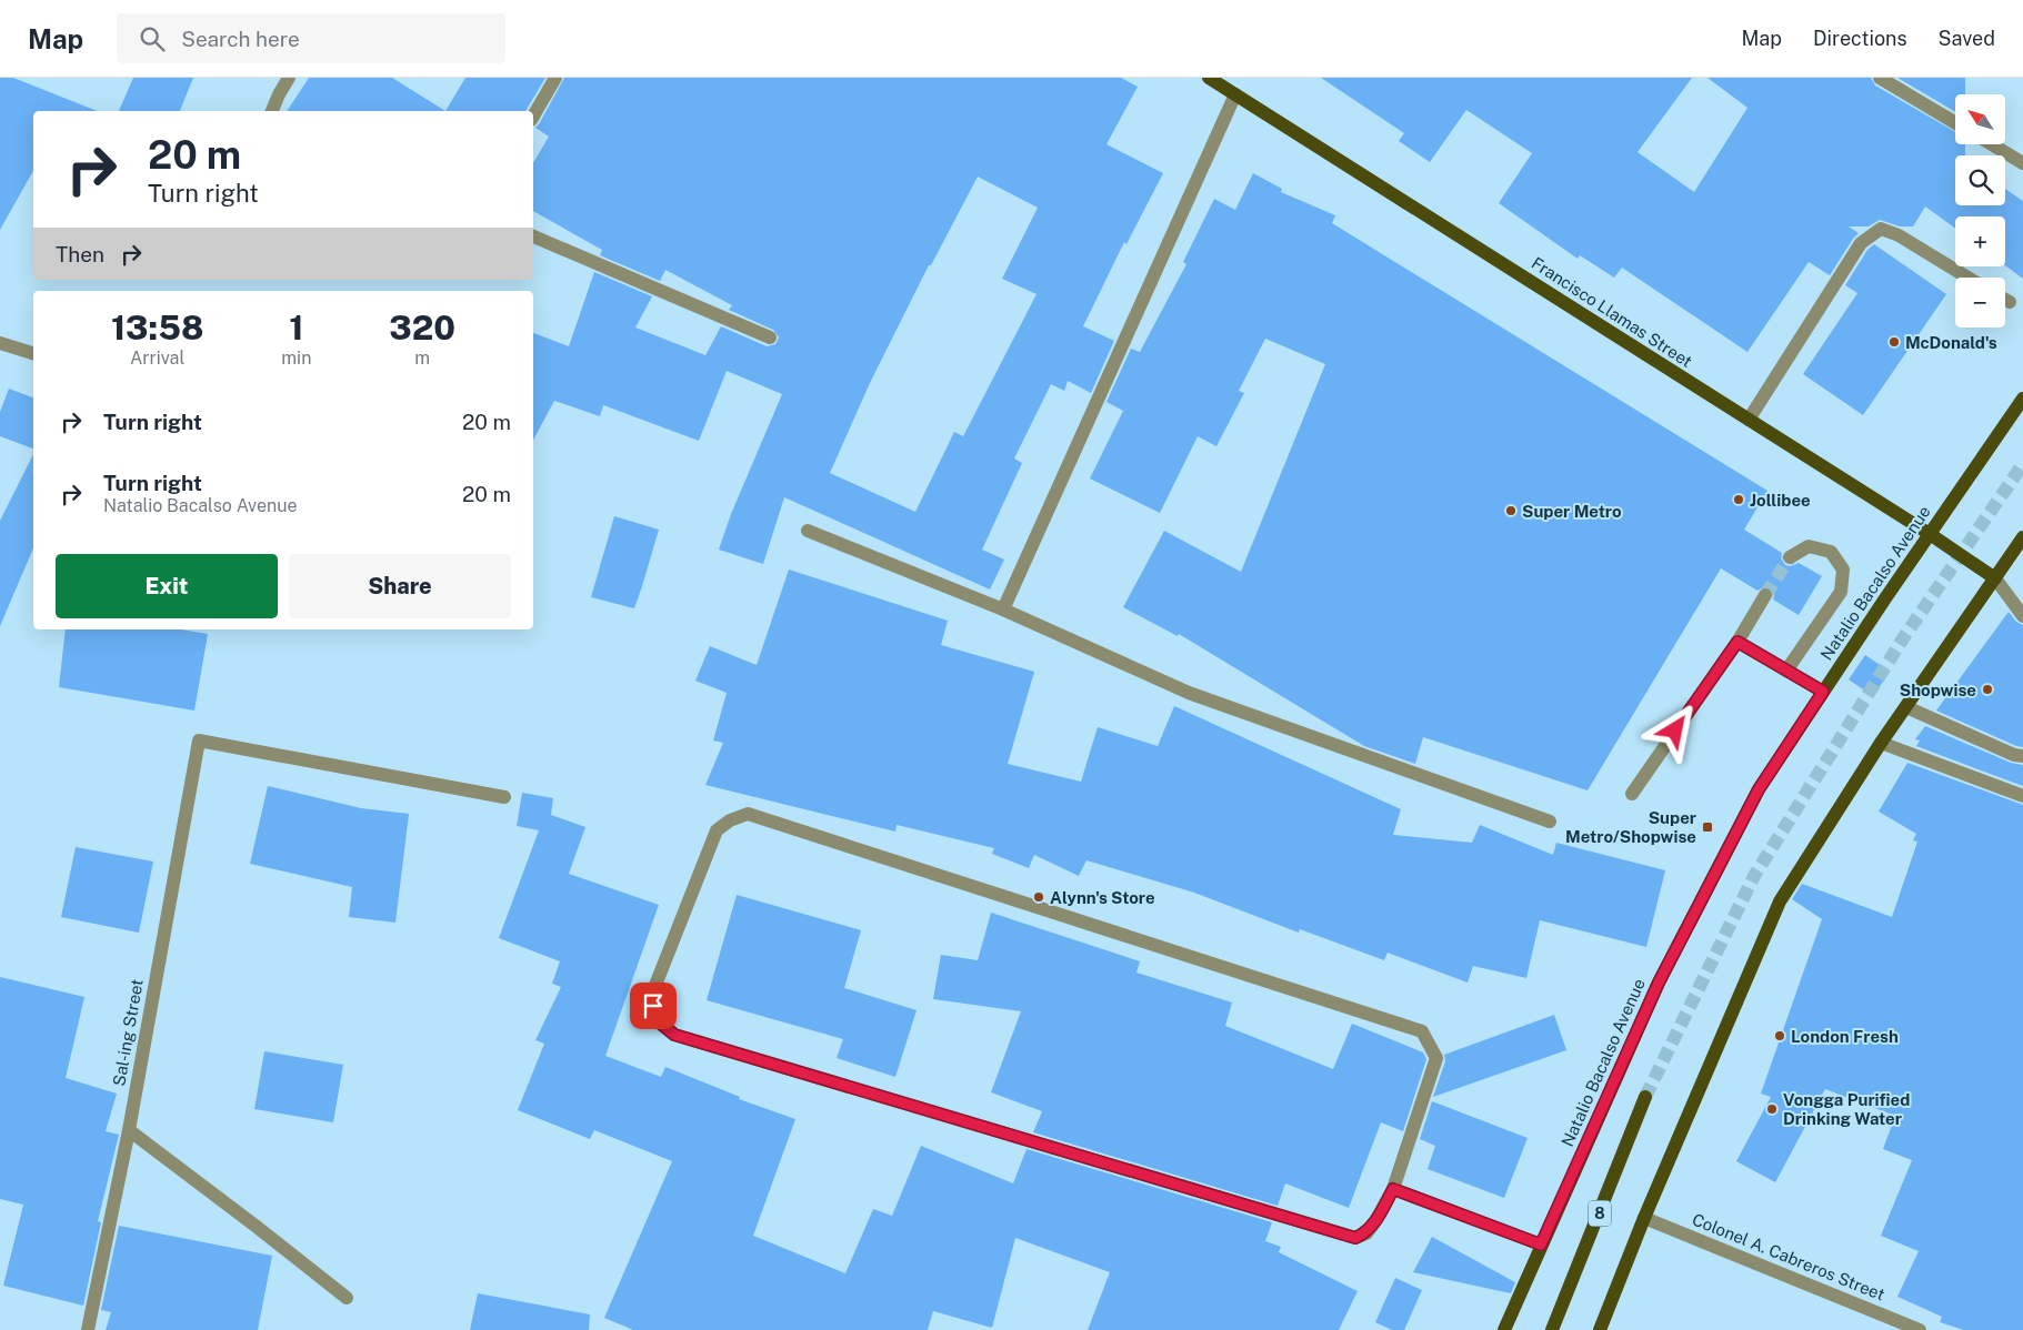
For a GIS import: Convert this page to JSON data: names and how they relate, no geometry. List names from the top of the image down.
{
  "streets": {
    "main road": ["Francisco Llamas Street", "Natalio Bacalso Avenue", "8"],
    "street": ["Sal-ing Street", "Colonel A. Cabreros Street"]
  },
  "crossings": [
    ["Francisco Llamas Street", "Natalio Bacalso Avenue"]
  ],
  "places": {
    "other": [
      "McDonald's",
      "Jollibee",
      "Super Metro",
      "Shopwise",
      "Alynn's Store",
      "London Fresh",
      "Vongga Purified Drinking Water"
    ],
    "transit": ["Super Metro/Shopwise"]
  },
  "north": "top left",
  "page": {
    "header": "Map",
    "search": "Search here",
    "nav": ["Map", "Directions", "Saved"],
    "map_buttons": ["+", "−"],
    "turn": ["20 m", "Turn right"],
    "then": "Then",
    "eta": [
      "13:58",
      "Arrival",
      "1",
      "min",
      "320",
      "m"
    ],
    "list": [
      {
        "name": "Turn right",
        "value": "20 m"
      },
      {
        "name": "Turn right",
        "note": "Natalio Bacalso Avenue",
        "value": "20 m"
      }
    ],
    "buttons": ["Exit", "Share"]
  }
}
